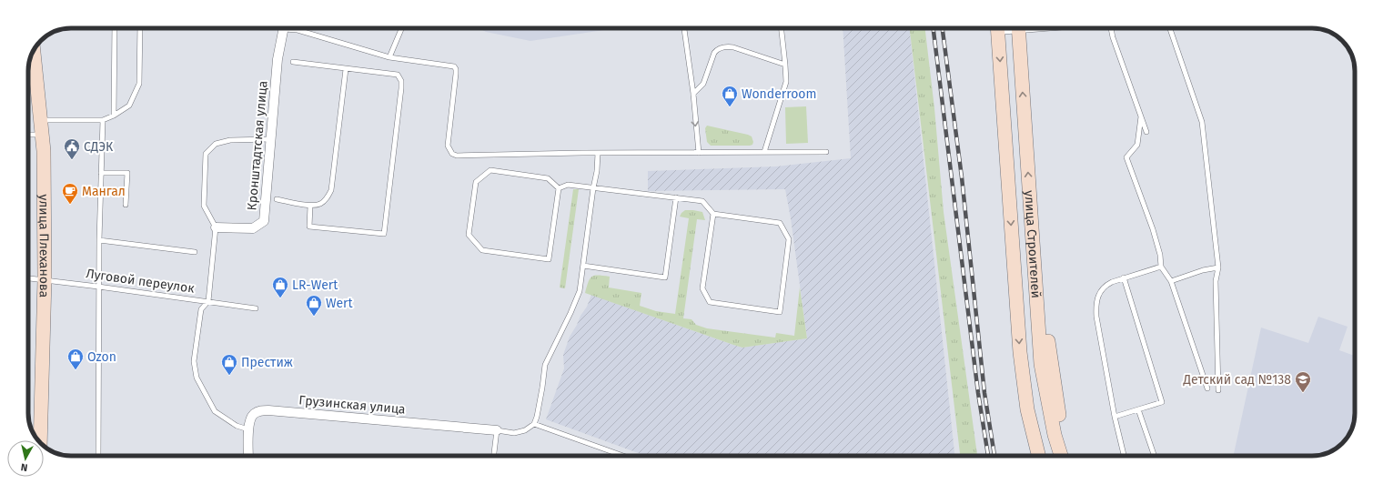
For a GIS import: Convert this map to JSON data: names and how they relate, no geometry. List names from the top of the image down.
{
  "streets": {
    "main road": ["улица Строителей", "улица Плеханова"],
    "street": ["Кронштадтская улица", "Грузинская улица"],
    "lane": ["Луговой переулок"]
  },
  "crossings": [
    ["улица Плеханова", "Луговой переулок"]
  ],
  "places": {
    "shop": [
      "Wonderroom",
      "LR-Wert",
      "Wert",
      "Ozon",
      "Престиж"
    ],
    "public building": ["СДЭК"],
    "cafe": ["Мангал"],
    "school or university": ["Детский сад №138"]
  },
  "north": "bottom"
}
